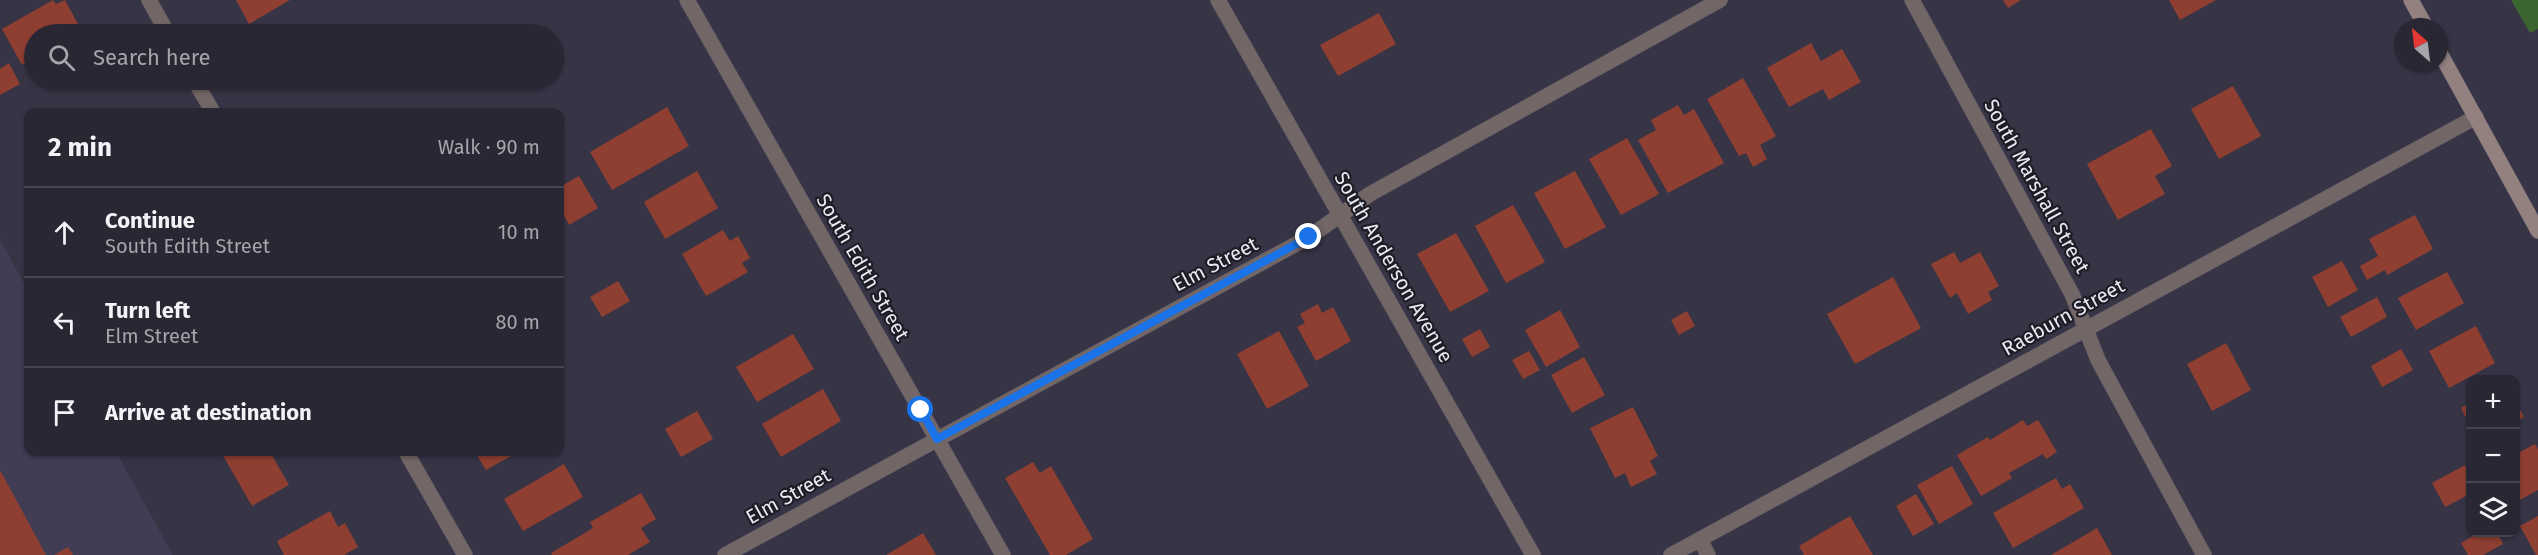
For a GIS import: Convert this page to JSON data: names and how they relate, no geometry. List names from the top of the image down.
{
  "streets": {
    "street": [
      "South Marshall Street",
      "Elm Street",
      "South Edith Street",
      "South Anderson Avenue",
      "Raeburn Street"
    ]
  },
  "crossings": [
    ["South Marshall Street", "Raeburn Street"],
    ["Elm Street", "South Edith Street"],
    ["Elm Street", "South Anderson Avenue"]
  ],
  "north": "top left",
  "page": {
    "search": "Search here",
    "heading": ["2 min", "Walk · 90 m"],
    "list": [
      ["Continue", "South Edith Street", "10 m"],
      ["Turn left", "Elm Street", "80 m"],
      "Arrive at destination"
    ],
    "map_buttons": ["+", "−"]
  }
}
